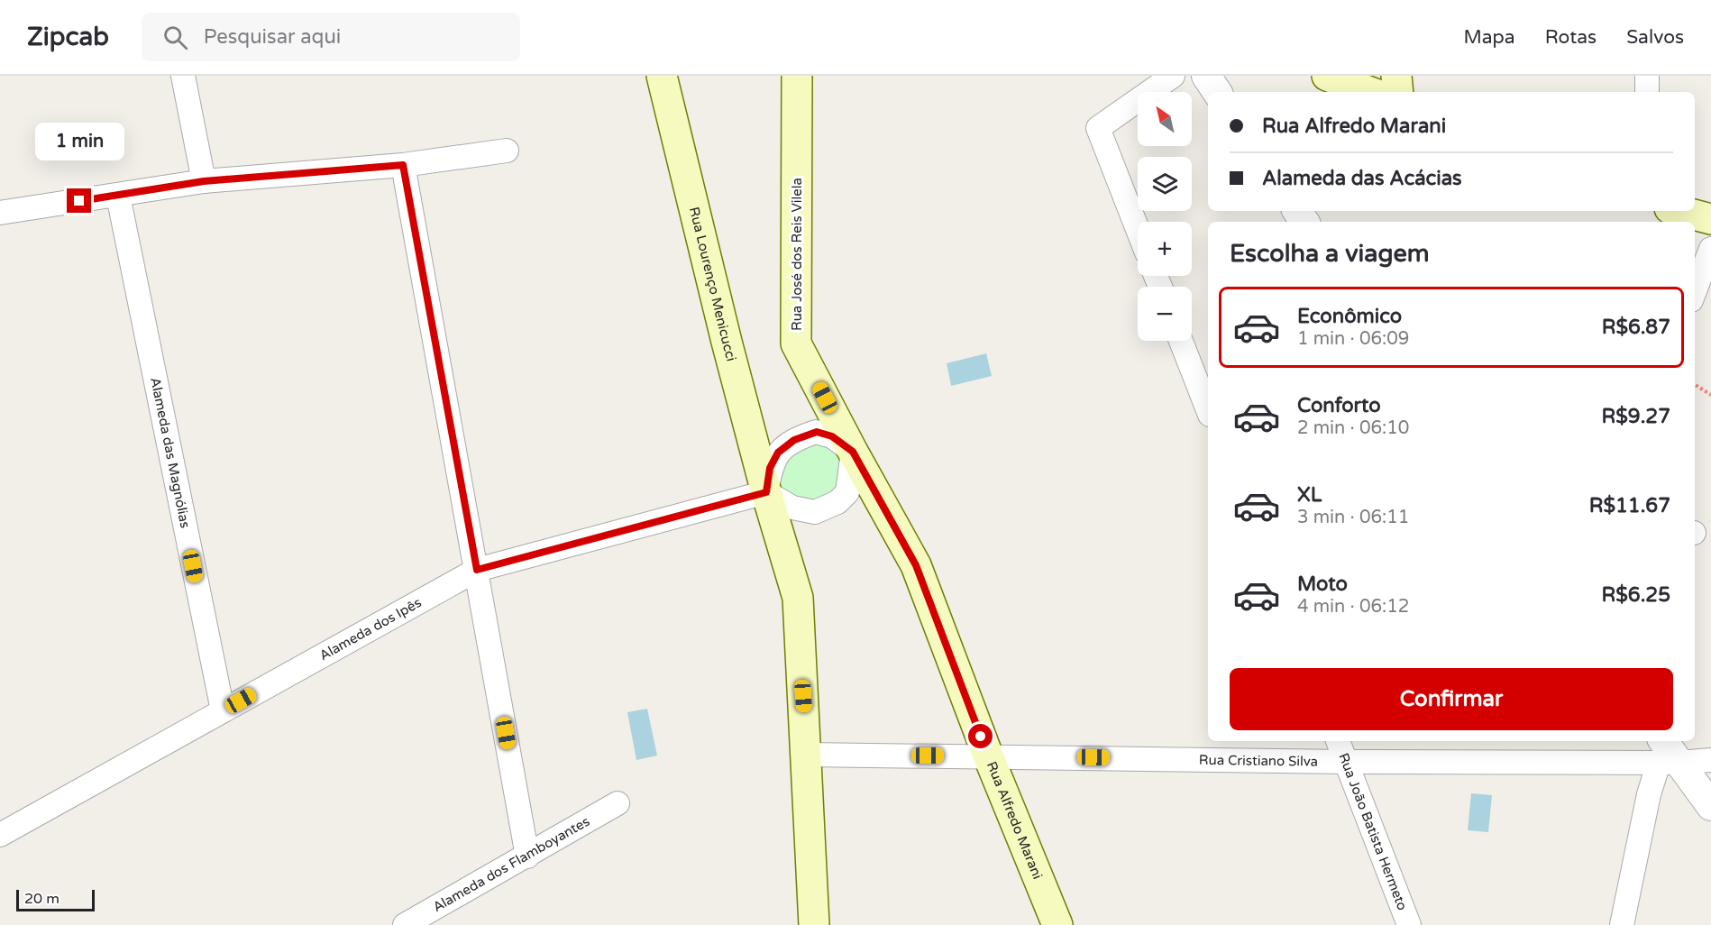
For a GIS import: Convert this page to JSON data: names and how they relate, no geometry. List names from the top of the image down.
{
  "streets": {
    "main road": ["Rua José dos Reis Vilela", "Rua Lourenço Menicucci", "Rua Alfredo Marani"],
    "street": [
      "Alameda das Magnólias",
      "Alameda dos Ipês",
      "Rua Cristiano Silva",
      "Rua João Batista Hermeto",
      "Alameda dos Flamboyantes"
    ]
  },
  "crossings": [
    ["Rua José dos Reis Vilela", "Rua Lourenço Menicucci"],
    ["Rua José dos Reis Vilela", "Alameda dos Ipês"],
    ["Rua José dos Reis Vilela", "Rua Alfredo Marani"],
    ["Rua Lourenço Menicucci", "Alameda dos Ipês"],
    ["Rua Lourenço Menicucci", "Rua Cristiano Silva"],
    ["Rua Lourenço Menicucci", "Rua Alfredo Marani"],
    ["Alameda das Magnólias", "Alameda dos Ipês"],
    ["Alameda dos Ipês", "Rua Alfredo Marani"],
    ["Rua Cristiano Silva", "Rua Alfredo Marani"],
    ["Rua Cristiano Silva", "Rua João Batista Hermeto"]
  ],
  "scale_bar": "20 m",
  "north": "top left",
  "page": {
    "header": "Zipcab",
    "search": "Pesquisar aqui",
    "nav": ["Mapa", "Rotas", "Salvos"],
    "map_buttons": ["+", "−"],
    "banner": ["Rua Alfredo Marani", "Alameda das Acácias"],
    "bubble": "1 min",
    "heading": "Escolha a viagem",
    "list": [
      {
        "name": "Econômico",
        "note": "1 min · 06:09",
        "value": "R$6.87"
      },
      {
        "name": "Conforto",
        "note": "2 min · 06:10",
        "value": "R$9.27"
      },
      {
        "name": "XL",
        "note": "3 min · 06:11",
        "value": "R$11.67"
      },
      {
        "name": "Moto",
        "note": "4 min · 06:12",
        "value": "R$6.25"
      }
    ],
    "buttons": "Confirmar",
    "scale": "20 m"
  }
}
